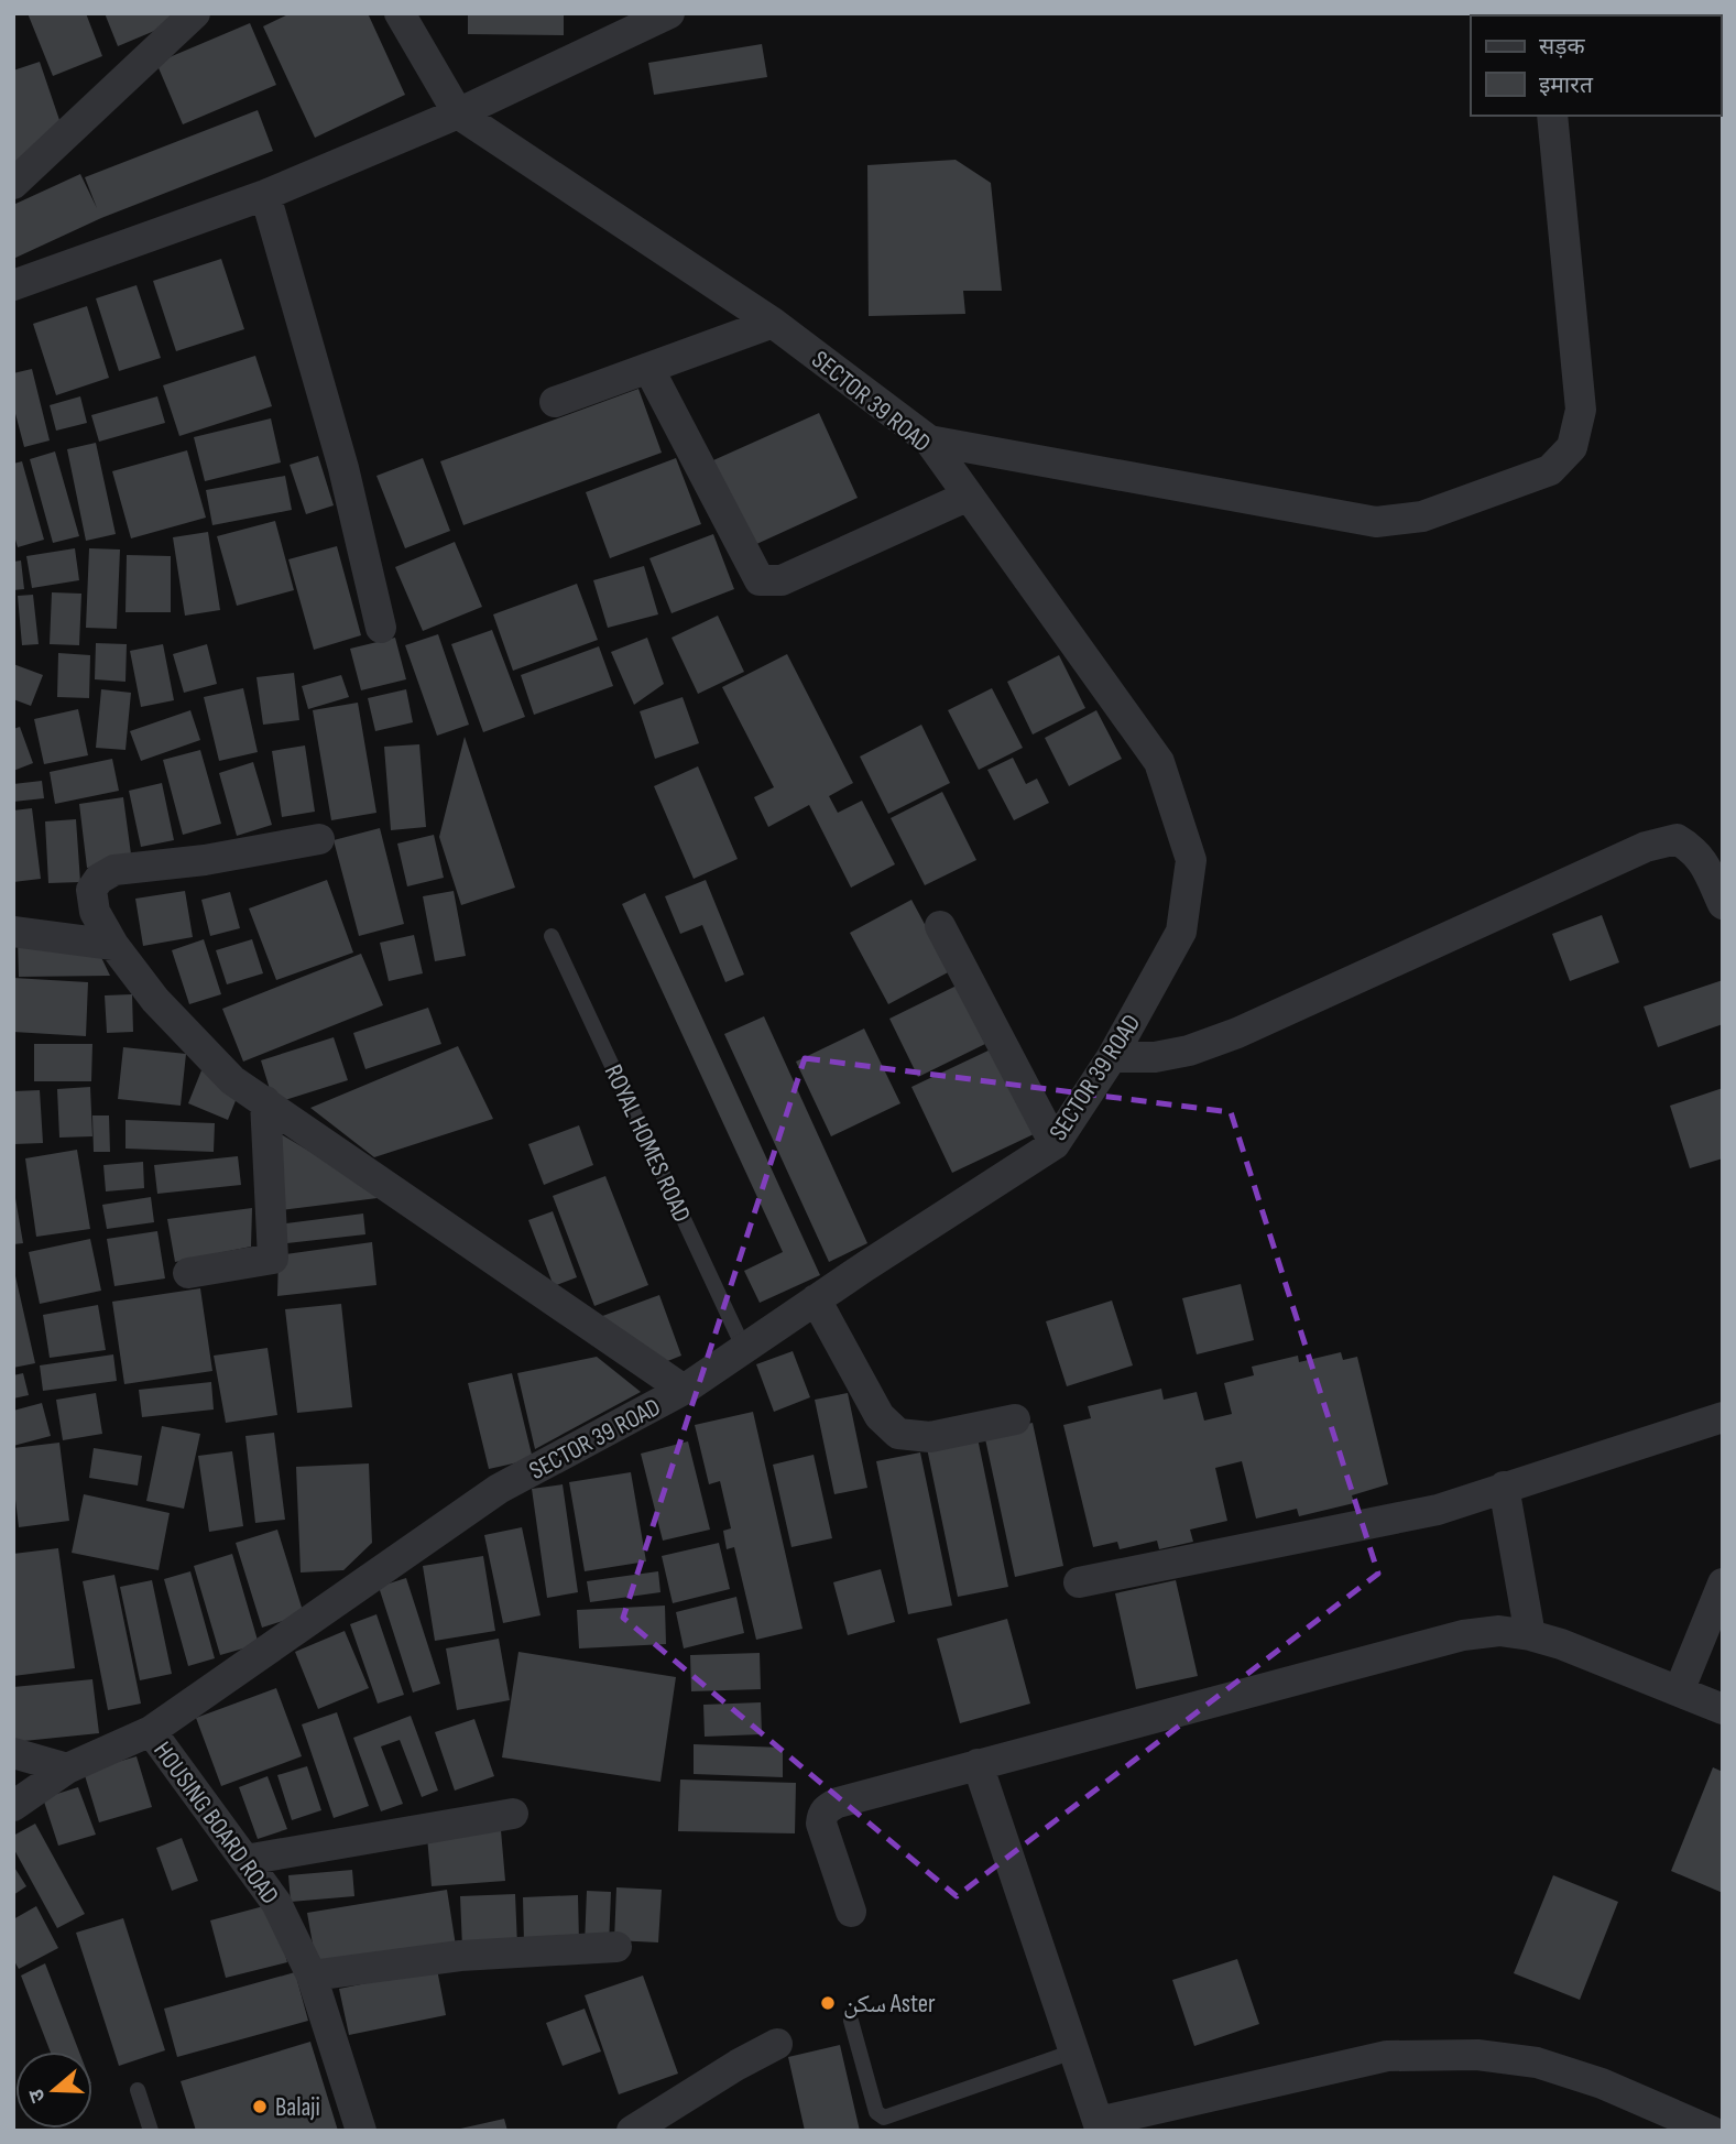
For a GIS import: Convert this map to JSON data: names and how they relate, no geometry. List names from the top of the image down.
{
  "streets": {
    "street": ["SECTOR 39 ROAD", "HOUSING BOARD ROAD"],
    "lane": ["ROYAL HOMES ROAD"]
  },
  "crossings": [
    ["SECTOR 39 ROAD", "ROYAL HOMES ROAD"],
    ["SECTOR 39 ROAD", "HOUSING BOARD ROAD"]
  ],
  "places": ["سكن Aster", "Balaji"],
  "legend": ["सड़क", "इमारत"],
  "north": "left"
}
